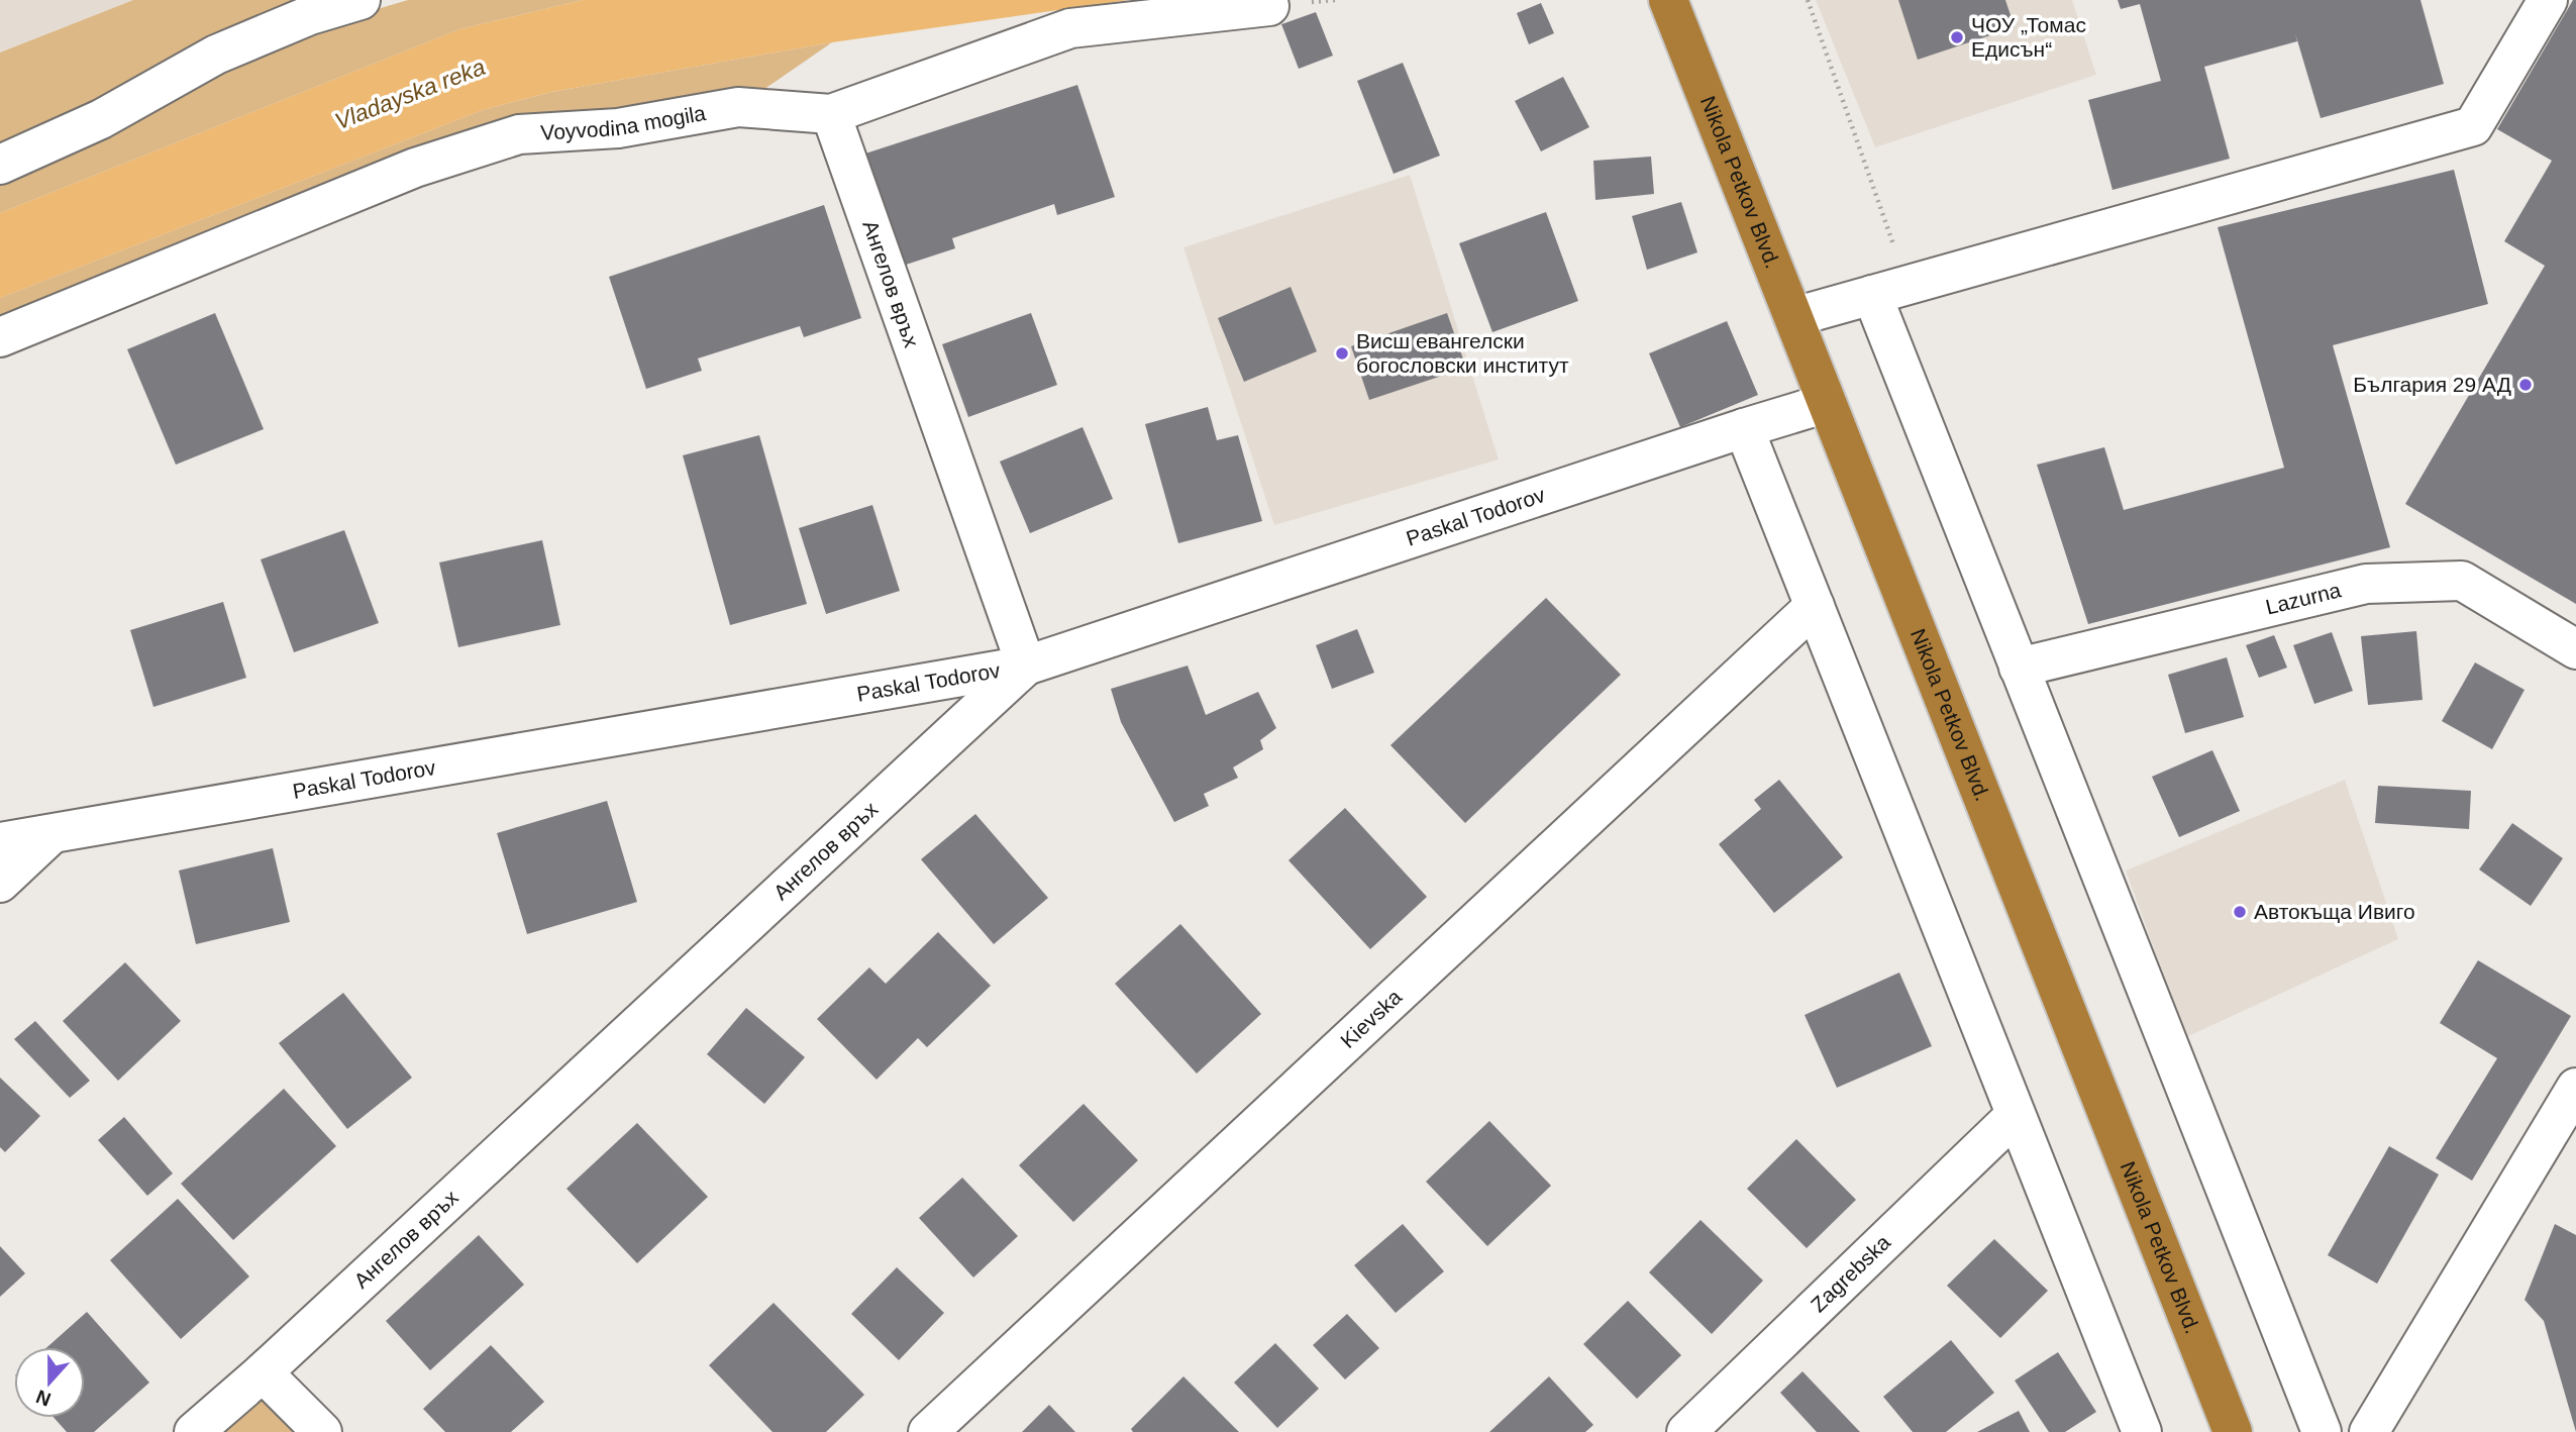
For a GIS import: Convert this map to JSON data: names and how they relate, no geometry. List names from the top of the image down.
{
  "streets": {
    "highway": ["Nikola Petkov Blvd."],
    "street": [
      "Voyvodina mogila",
      "Ангелов връх",
      "Paskal Todorov",
      "Lazurna",
      "Kievska",
      "Zagrebska"
    ]
  },
  "crossings": [
    ["Voyvodina mogila", "Ангелов връх"],
    ["Nikola Petkov Blvd.", "Paskal Todorov"],
    ["Ангелов връх", "Paskal Todorov"]
  ],
  "water": ["Vladayska reka"],
  "places": [
    "ЧОУ „Томас Едисън“",
    "Висш евангелски богословски институт",
    "България 29 АД",
    "Автокъща Ивиго"
  ],
  "north": "bottom"
}
